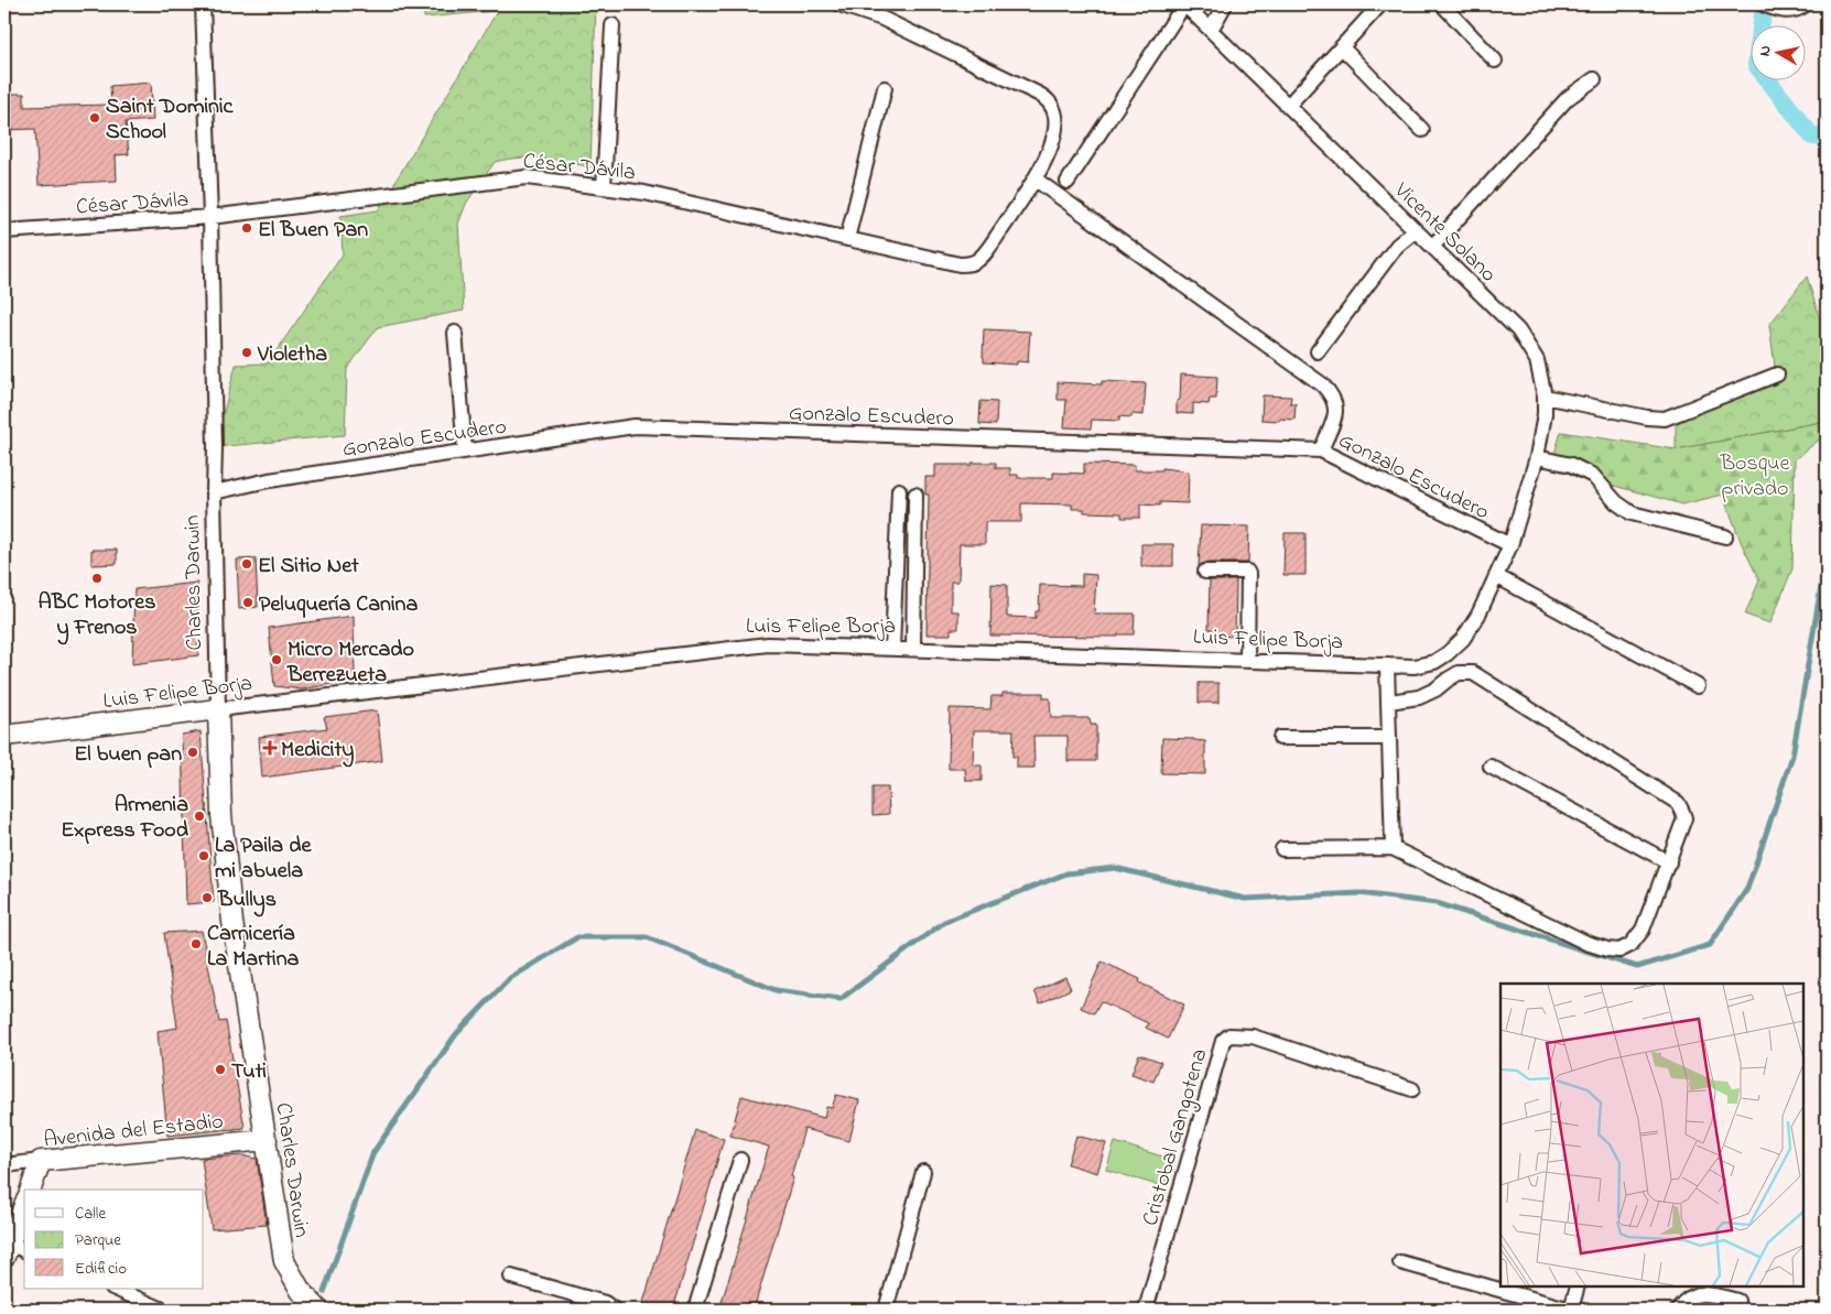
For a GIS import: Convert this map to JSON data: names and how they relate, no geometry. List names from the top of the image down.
{
  "streets": {
    "street": [
      "César Dávila",
      "Vicente Solano",
      "Gonzalo Escudero",
      "Charles Darwin",
      "Luis Felipe Borja",
      "Avenida del Estadio",
      "Cristobal Gangotena"
    ]
  },
  "crossings": [
    ["César Dávila", "Charles Darwin"],
    ["Vicente Solano", "Gonzalo Escudero"],
    ["Vicente Solano", "Luis Felipe Borja"],
    ["Gonzalo Escudero", "Charles Darwin"],
    ["Gonzalo Escudero", "Luis Felipe Borja"],
    ["Charles Darwin", "Luis Felipe Borja"],
    ["Charles Darwin", "Avenida del Estadio"]
  ],
  "parks": ["Bosque privado"],
  "places": {
    "other": [
      "Saint Dominic School",
      "El Buen Pan",
      "Violetha",
      "El Sitio Net",
      "ABC Motores y Frenos",
      "Peluquería Canina",
      "Micro Mercado Berrezueta",
      "El buen pan",
      "Armenia Express Food",
      "La Paila de mi abuela",
      "Bullys",
      "Carnicería La Martina",
      "Tuti"
    ],
    "health": ["Medicity"]
  },
  "legend": ["Calle", "Parque", "Edificio"],
  "north": "left"
}
